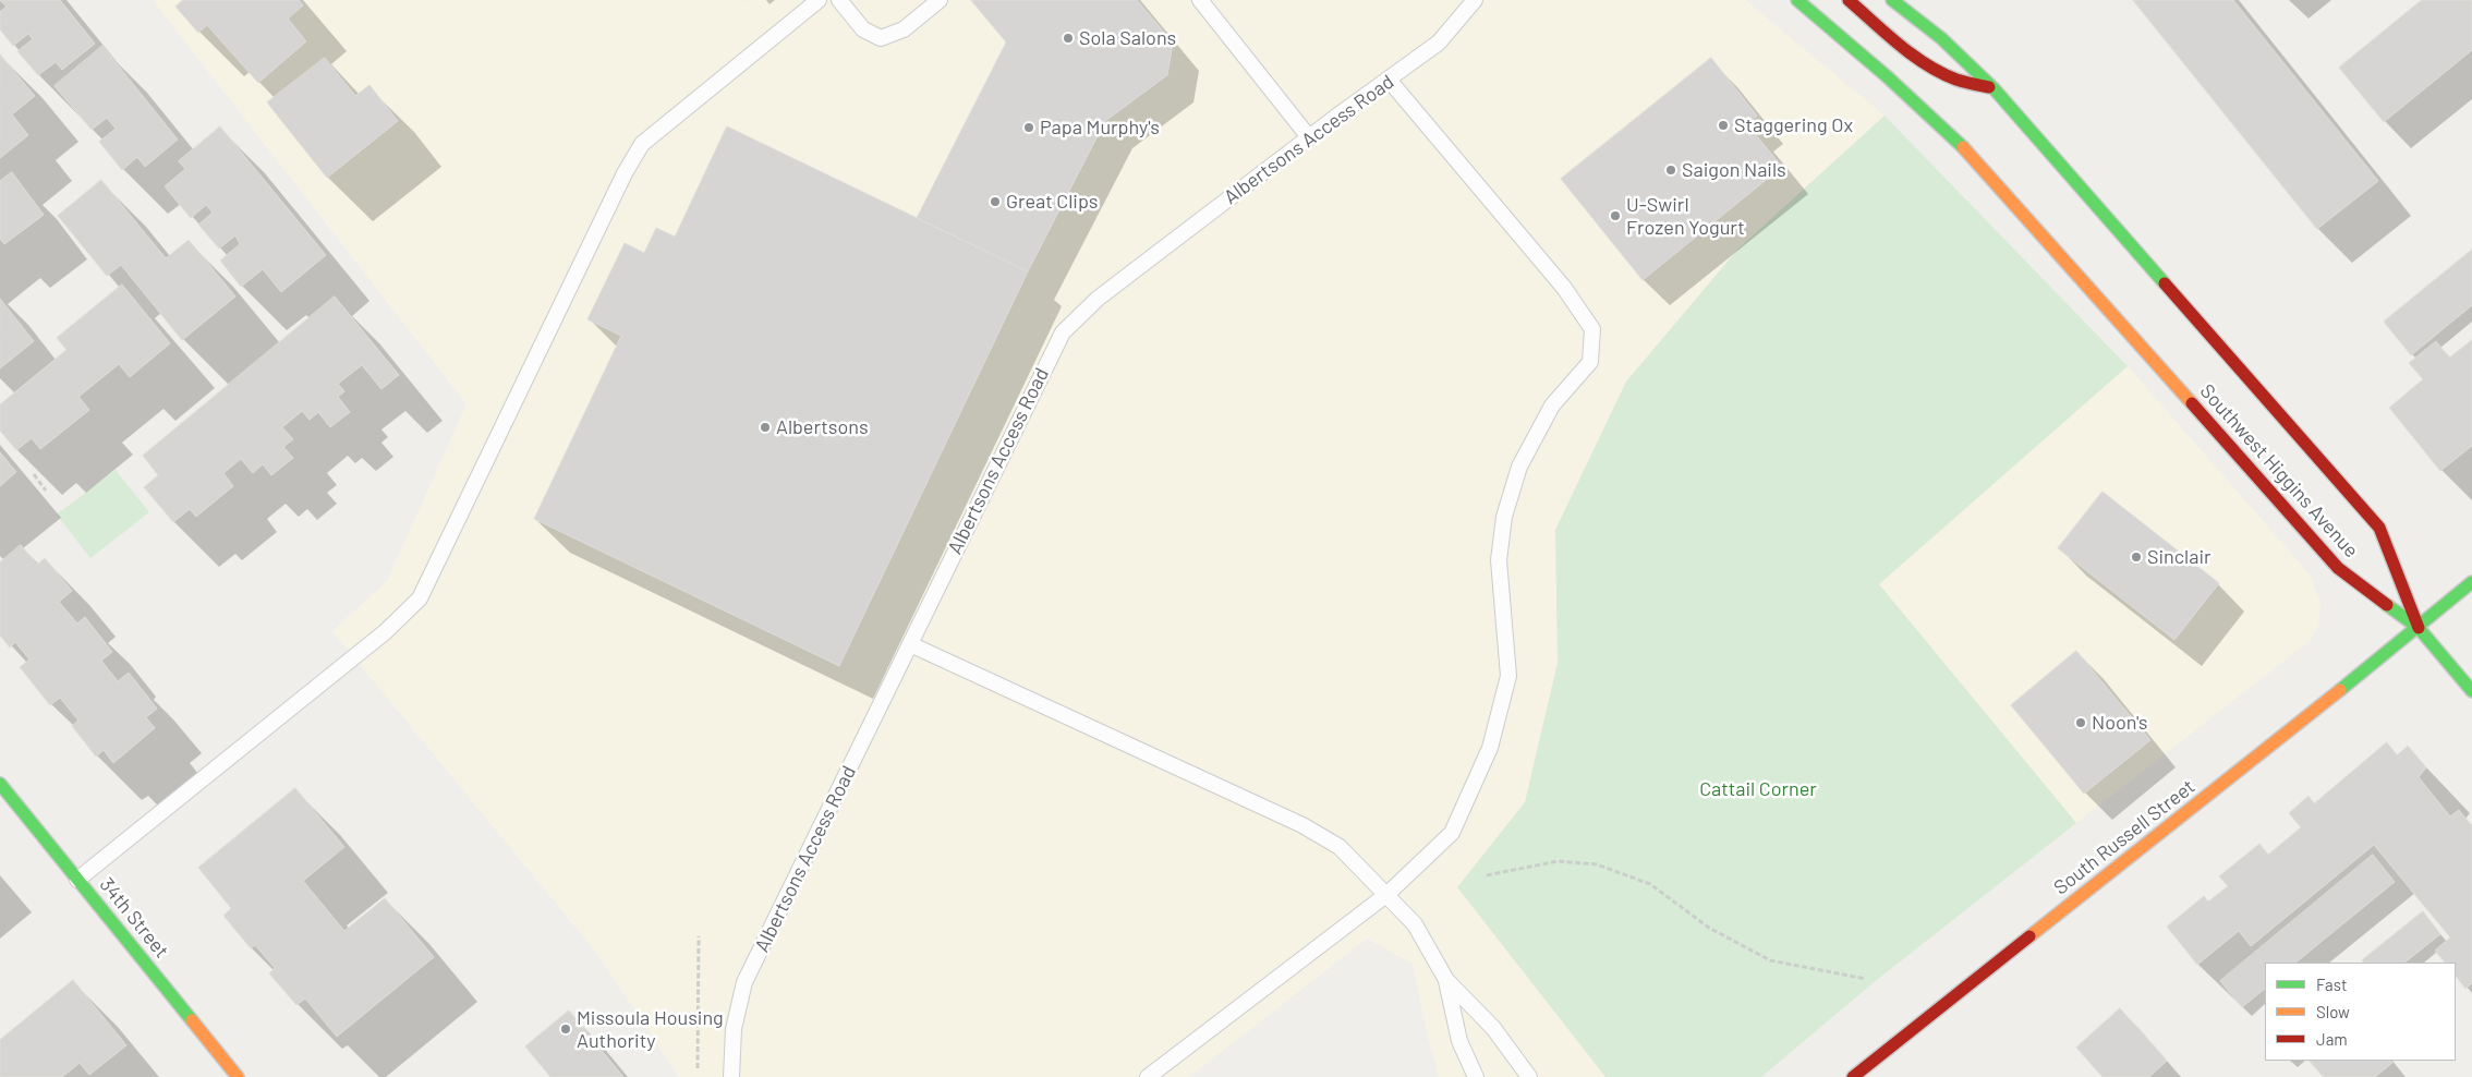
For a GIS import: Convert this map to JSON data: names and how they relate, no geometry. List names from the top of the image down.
{
  "streets": {
    "main road": ["Southwest Higgins Avenue", "South Russell Street", "34th Street"],
    "lane": ["Albertsons Access Road"]
  },
  "crossings": [
    ["Southwest Higgins Avenue", "South Russell Street"]
  ],
  "parks": ["Cattail Corner"],
  "places": [
    "Sola Salons",
    "Staggering Ox",
    "Papa Murphy's",
    "Saigon Nails",
    "Great Clips",
    "U-Swirl Frozen Yogurt",
    "Albertsons",
    "Sinclair",
    "Noon's",
    "Missoula Housing Authority"
  ],
  "legend": ["Fast", "Slow", "Jam"]
}
